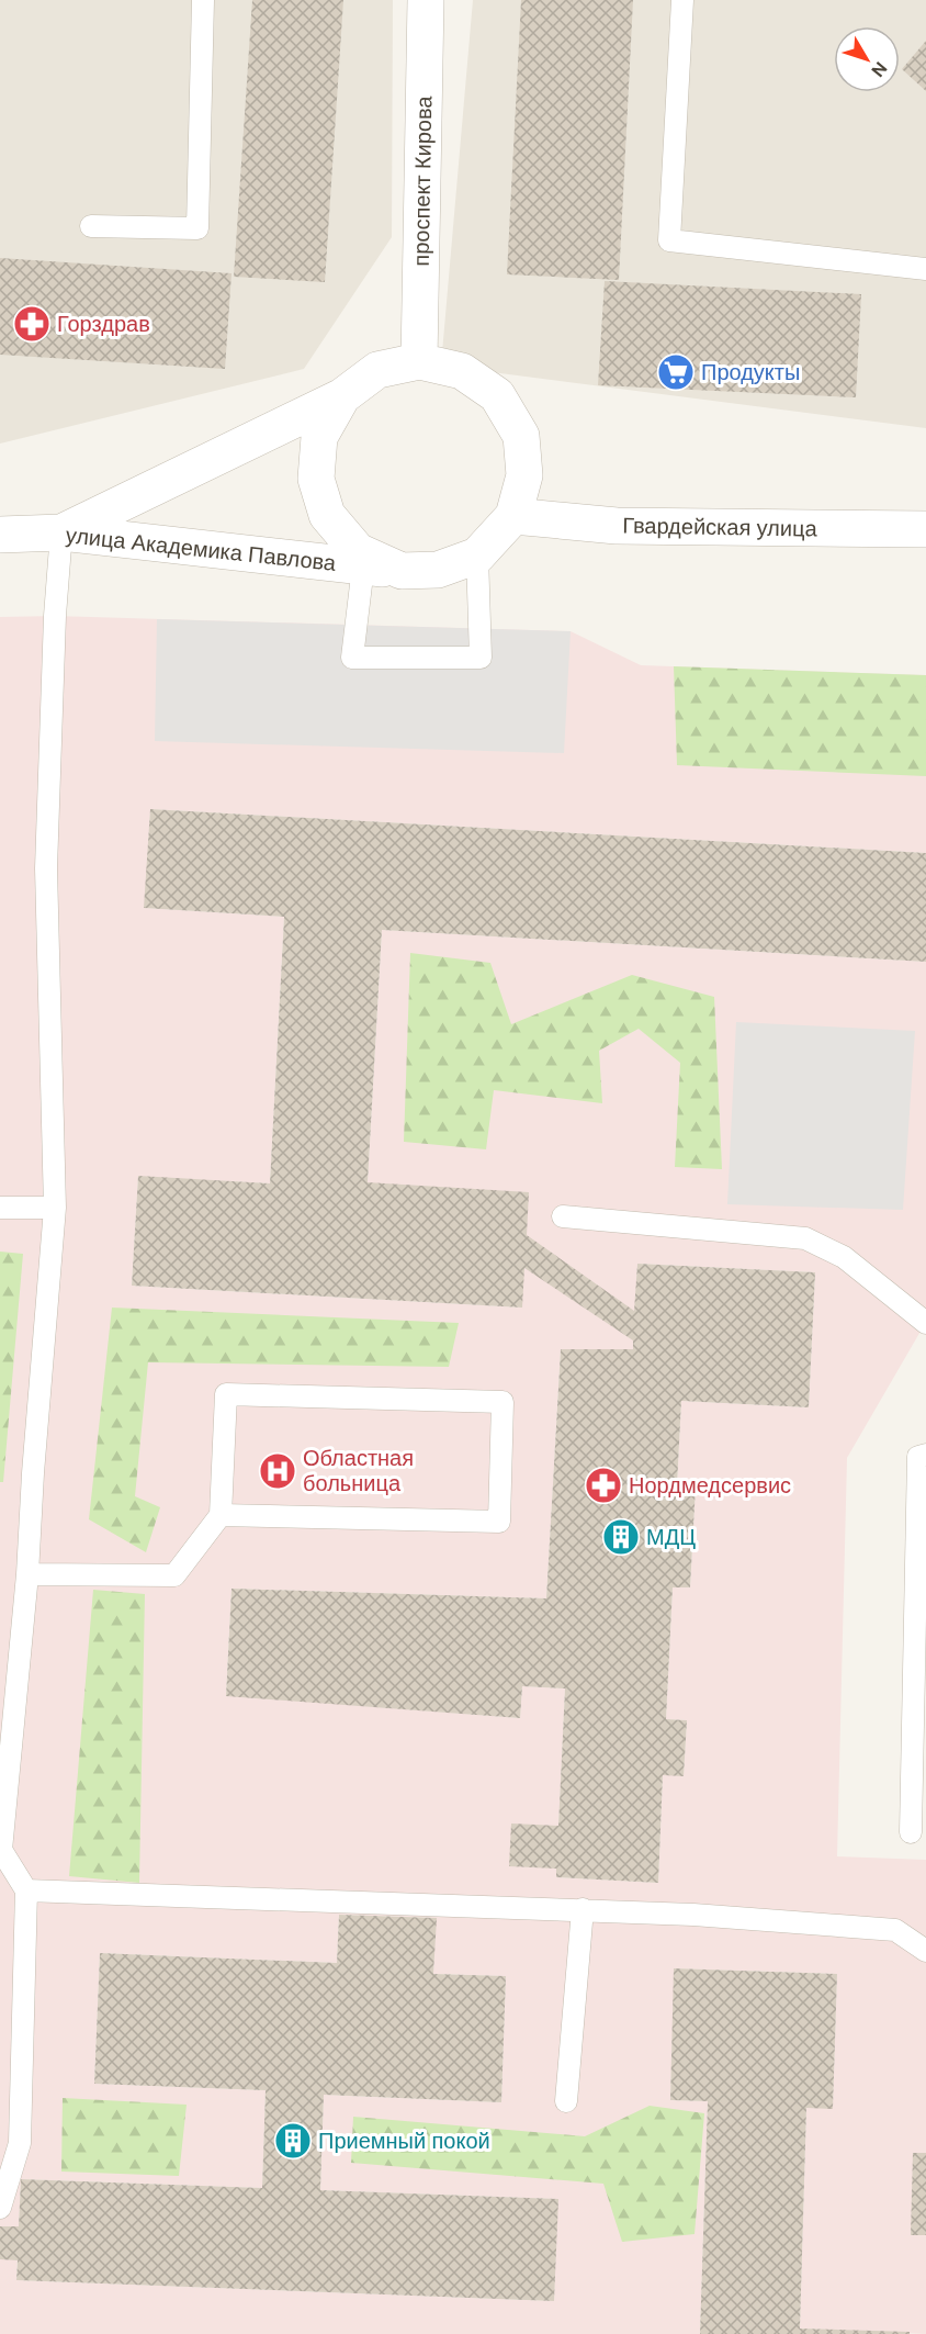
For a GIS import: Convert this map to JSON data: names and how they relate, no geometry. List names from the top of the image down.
{
  "streets": {
    "street": ["проспект Кирова", "Гвардейская улица", "улица Академика Павлова"]
  },
  "crossings": [
    ["проспект Кирова", "Гвардейская улица"],
    ["проспект Кирова", "улица Академика Павлова"],
    ["Гвардейская улица", "улица Академика Павлова"]
  ],
  "places": {
    "pharmacy": ["Горздрав", "Нордмедсервис"],
    "supermarket": ["Продукты"],
    "hospital": ["Областная больница"],
    "building": ["МДЦ", "Приемный покой"]
  },
  "north": "bottom right"
}
